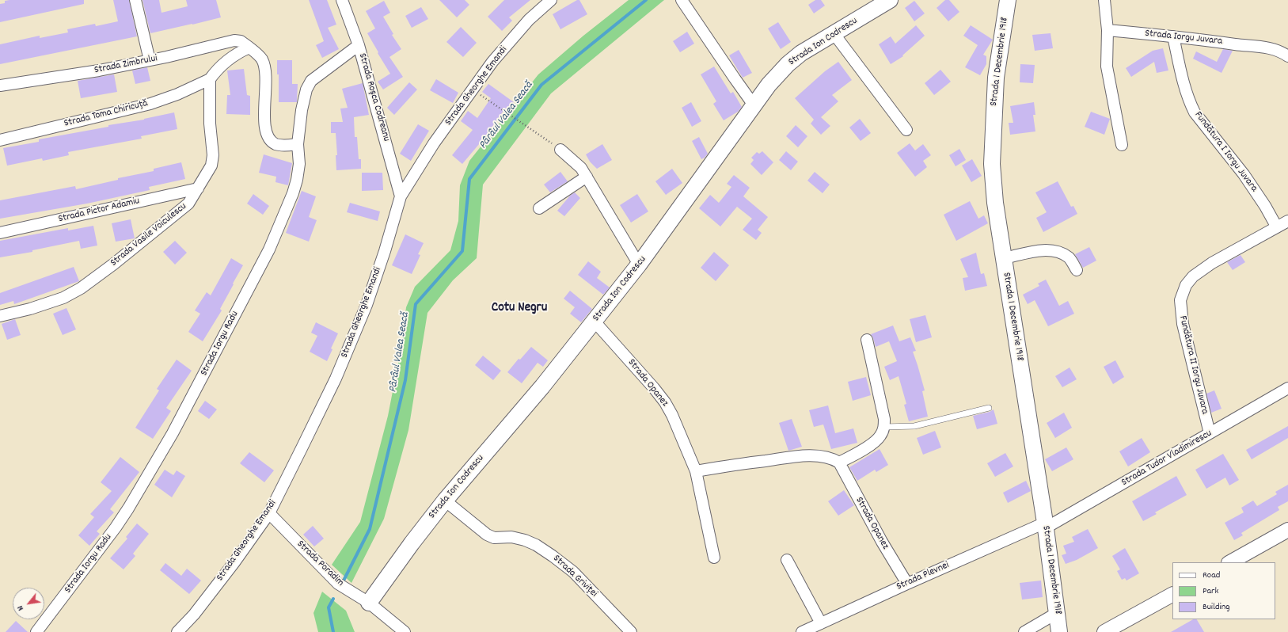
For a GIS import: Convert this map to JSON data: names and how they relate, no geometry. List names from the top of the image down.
{
  "streets": {
    "main road": ["Strada Ion Codrescu", "Strada 1 Decembrie 1918"],
    "street": [
      "Strada Iorgu Juvara",
      "Strada Zimbrului",
      "Strada Gheorghe Emandi",
      "Strada Roșca Codreanu",
      "Strada Toma Chiricuță",
      "Fundătura I Iorgu Juvara",
      "Strada Pictor Adamiu",
      "Strada Vasile Voiculescu",
      "Strada Iorgu Radu",
      "Fundătura II Iorgu Juvara",
      "Strada Opanez",
      "Strada Tudor Vladimirescu",
      "Strada Poradim",
      "Strada Griviței",
      "Strada Plevnei"
    ]
  },
  "crossings": [
    ["Strada Iorgu Juvara", "Fundătura I Iorgu Juvara"],
    ["Strada Ion Codrescu", "Strada Opanez"],
    ["Strada Ion Codrescu", "Strada Poradim"],
    ["Strada Ion Codrescu", "Strada Griviței"],
    ["Strada 1 Decembrie 1918", "Strada Tudor Vladimirescu"],
    ["Strada 1 Decembrie 1918", "Strada Plevnei"],
    ["Strada Gheorghe Emandi", "Strada Roșca Codreanu"],
    ["Strada Gheorghe Emandi", "Strada Poradim"],
    ["Strada Roșca Codreanu", "Strada Iorgu Radu"],
    ["Strada Toma Chiricuță", "Strada Vasile Voiculescu"],
    ["Fundătura I Iorgu Juvara", "Fundătura II Iorgu Juvara"],
    ["Strada Pictor Adamiu", "Strada Vasile Voiculescu"],
    ["Fundătura II Iorgu Juvara", "Strada Tudor Vladimirescu"],
    ["Strada Opanez", "Strada Plevnei"],
    ["Strada Tudor Vladimirescu", "Strada Plevnei"]
  ],
  "districts": ["Cotu Negru"],
  "water": ["Pârâul Valea Seacă"],
  "legend": ["Road", "Park", "Building"],
  "north": "bottom left"
}
